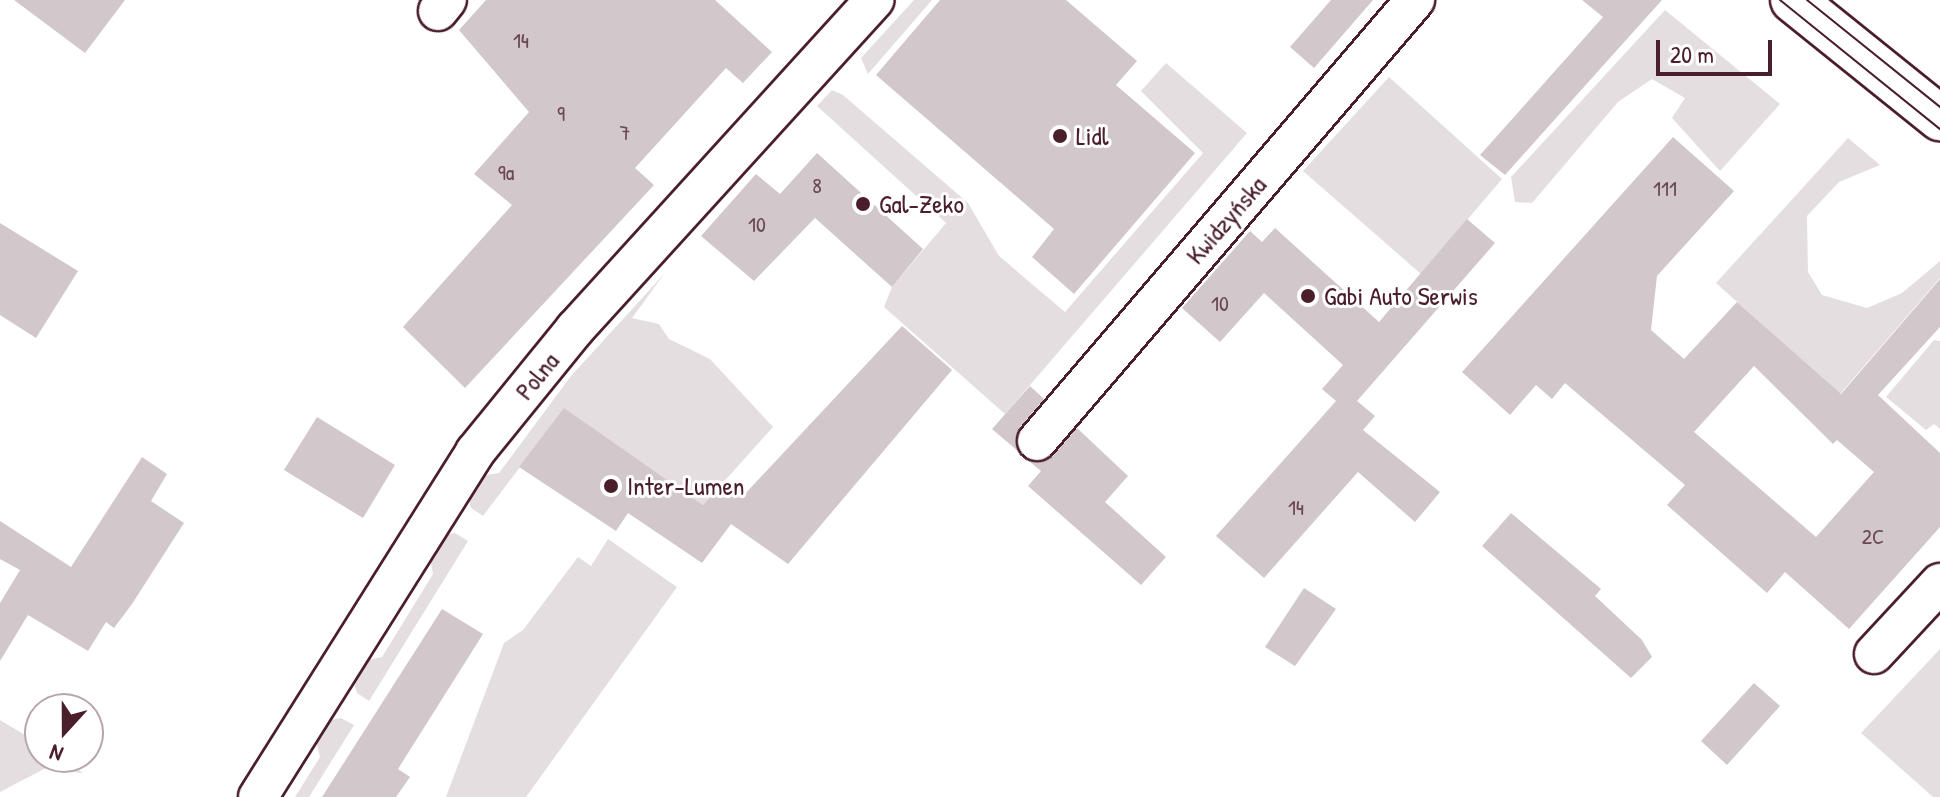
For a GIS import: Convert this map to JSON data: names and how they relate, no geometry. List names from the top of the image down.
{
  "streets": {
    "street": ["Kwidzyńska", "Polna"]
  },
  "places": [
    "Lidl",
    "Gal-Zeko",
    "Gabi Auto Serwis",
    "Inter-Lumen"
  ],
  "house_numbers": [
    "14",
    "9",
    "7",
    "9a",
    "8",
    "111",
    "10",
    "10",
    "14",
    "2C"
  ],
  "scale_bar": "20 m",
  "north": "bottom"
}
